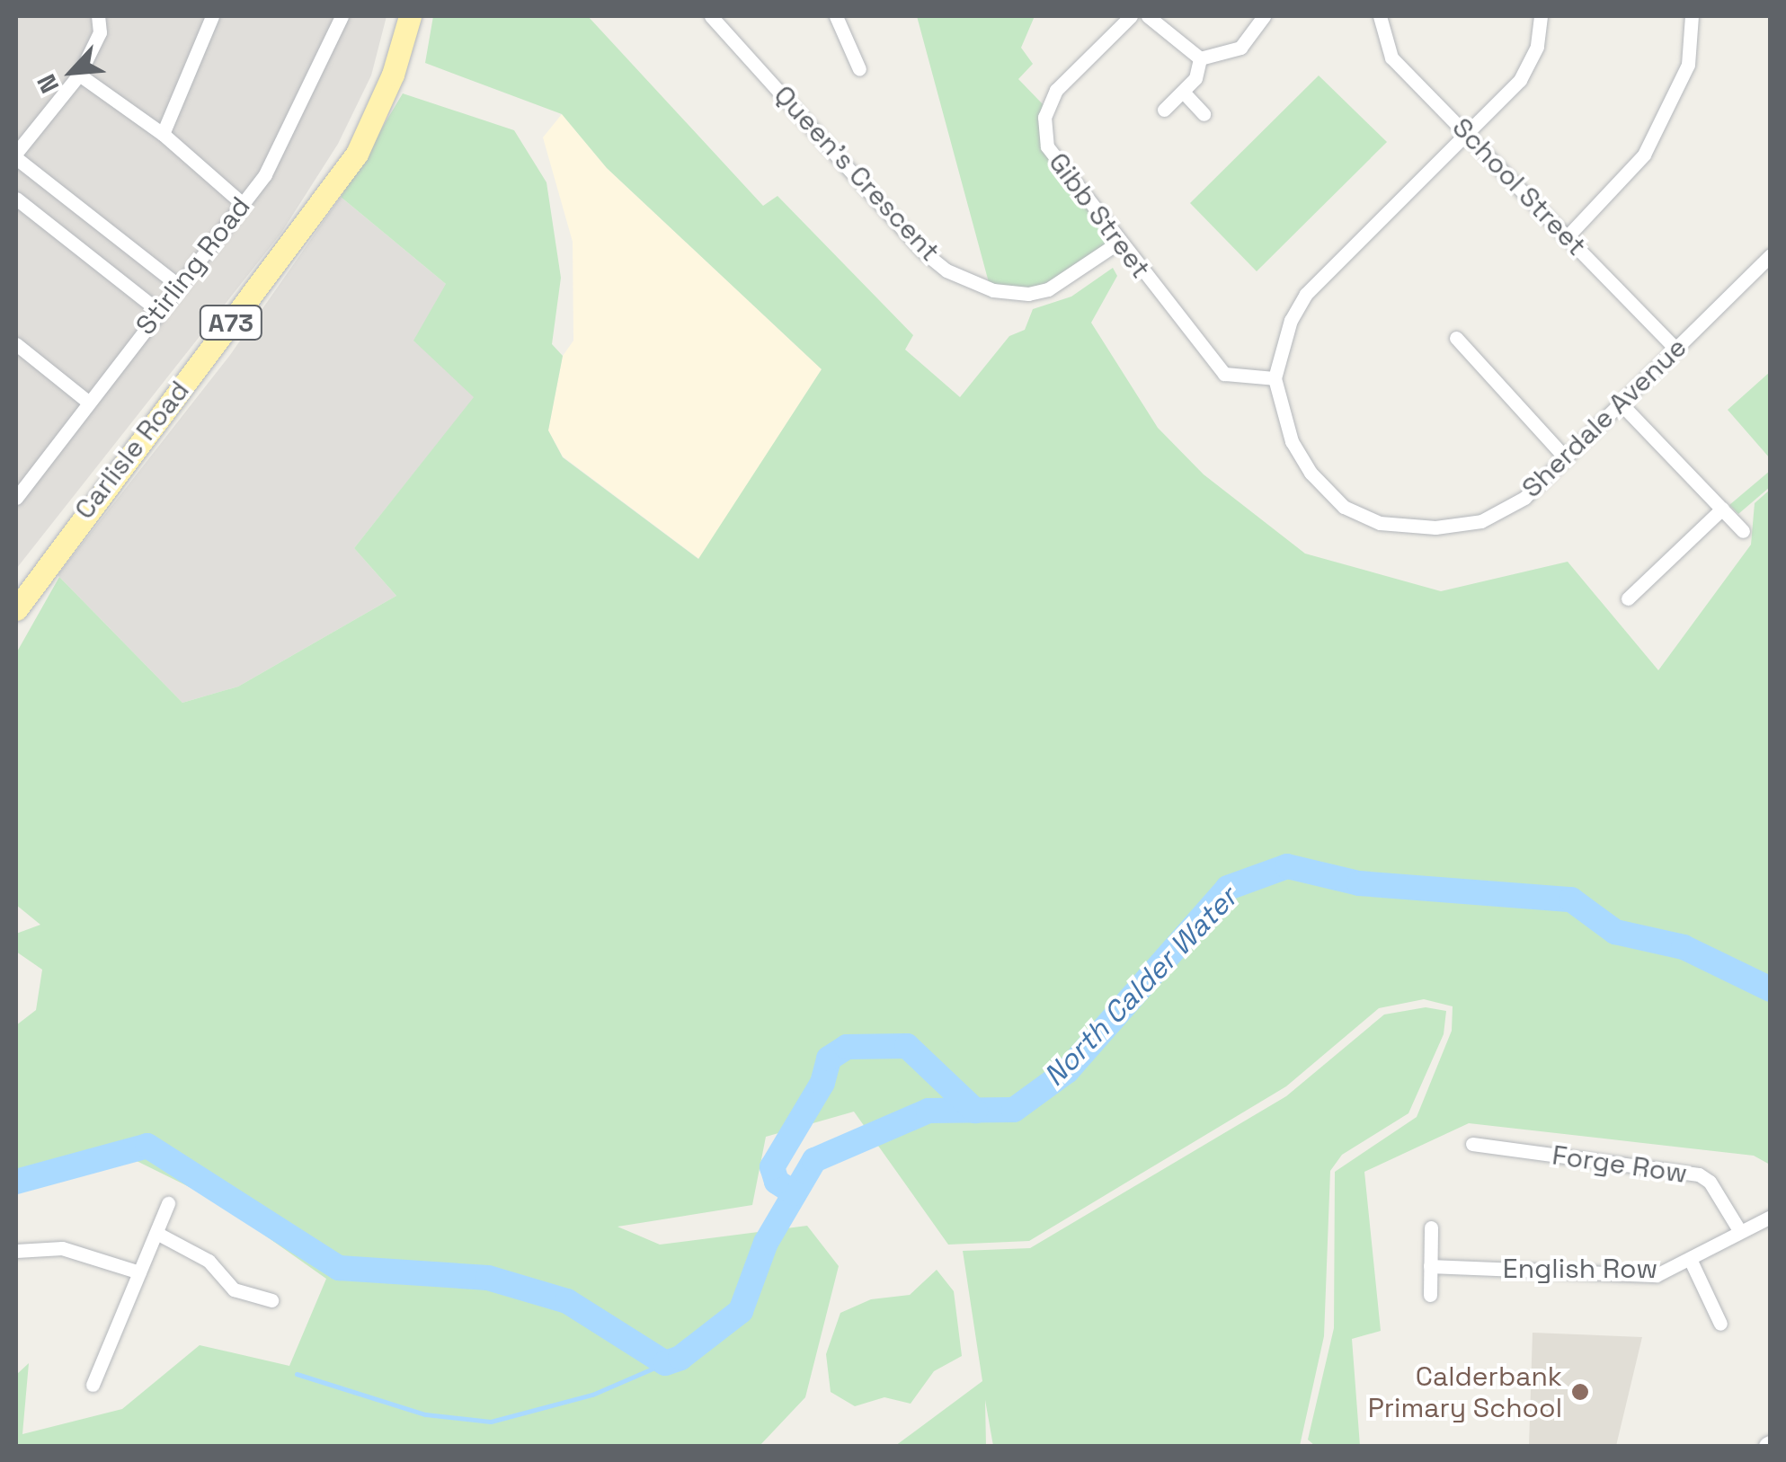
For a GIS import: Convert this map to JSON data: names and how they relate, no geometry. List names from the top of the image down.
{
  "streets": {
    "main road": ["A73", "Carlisle Road"],
    "street": [
      "Queen's Crescent",
      "School Street",
      "Gibb Street",
      "Stirling Road",
      "Sherdale Avenue",
      "Forge Row",
      "English Row"
    ]
  },
  "crossings": [
    ["Queen's Crescent", "Gibb Street"],
    ["School Street", "Sherdale Avenue"],
    ["Gibb Street", "Sherdale Avenue"],
    ["Forge Row", "English Row"]
  ],
  "water": ["North Calder Water"],
  "places": ["Calderbank Primary School"],
  "north": "bottom left"
}
